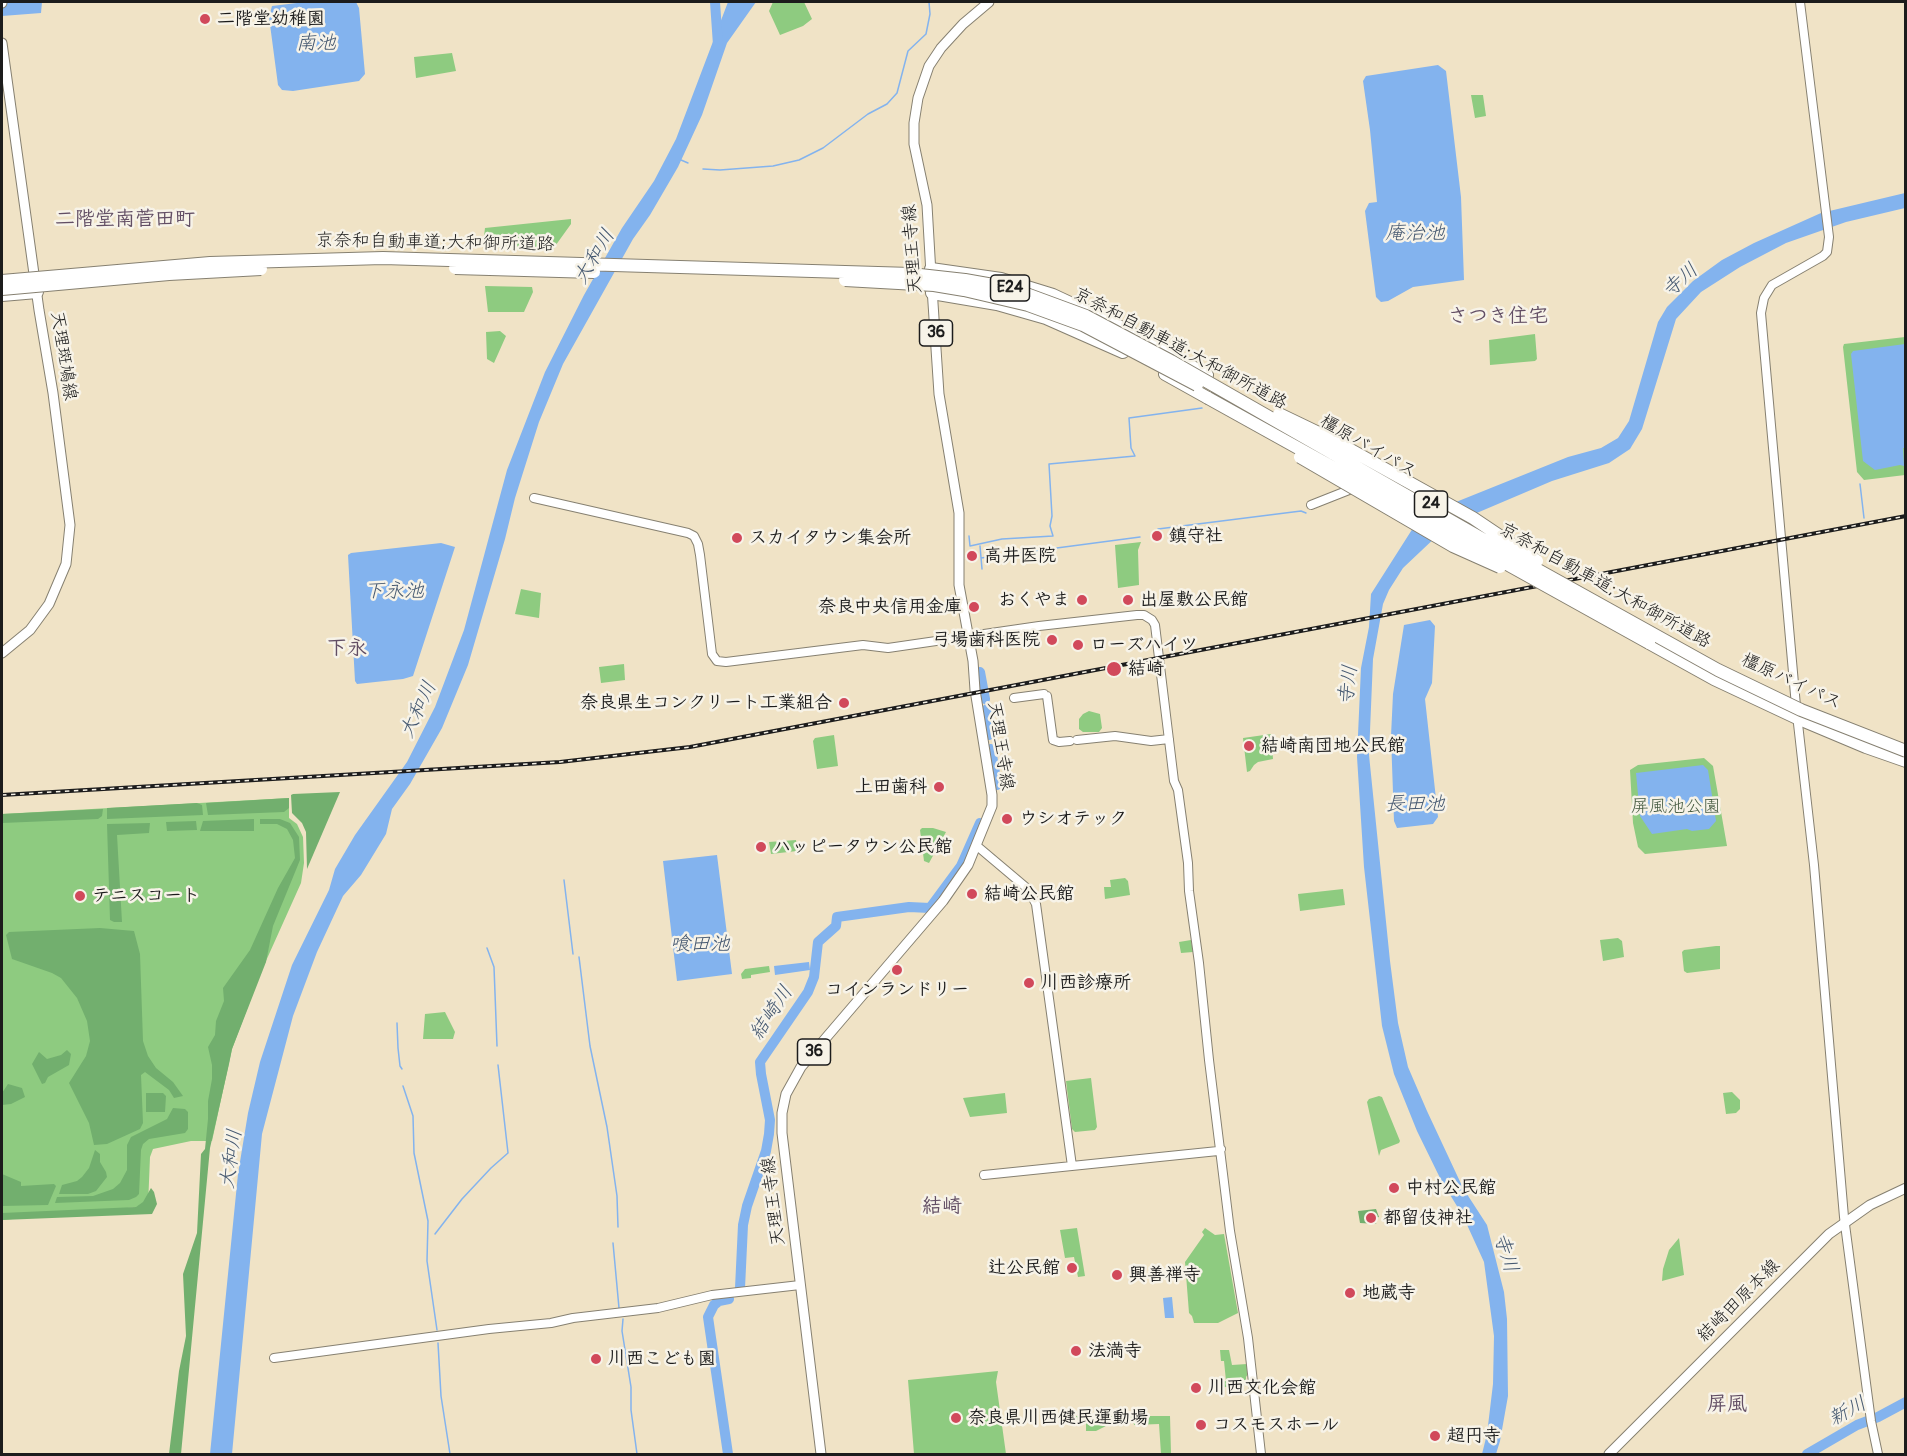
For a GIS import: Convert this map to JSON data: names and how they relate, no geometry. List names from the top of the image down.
{
  "streets": {
    "highway": [
      "京奈和自動車道;大和御所道路",
      "E24",
      "橿原バイパス",
      "24"
    ],
    "main road": [
      "天理王寺線",
      "36",
      "天理斑鳩線",
      "結崎田原本線"
    ]
  },
  "crossings": [
    ["京奈和自動車道;大和御所道路", "橿原バイパス"],
    ["天理王寺線", "橿原バイパス"]
  ],
  "districts": [
    "二階堂南菅田町",
    "さつき住宅",
    "下永",
    "結崎",
    "屏風"
  ],
  "water": [
    "南池",
    "庵治池",
    "大和川",
    "寺川",
    "下永池",
    "長田池",
    "喰田池",
    "結崎川",
    "新川"
  ],
  "parks": ["屏風池公園"],
  "places": [
    "二階堂幼稚園",
    "鎮守社",
    "スカイタウン集会所",
    "高井医院",
    "おくやま",
    "出屋敷公民館",
    "奈良中央信用金庫",
    "弓場歯科医院",
    "ローズハイツ",
    "結崎",
    "奈良県生コンクリート工業組合",
    "結崎南団地公民館",
    "上田歯科",
    "ウシオテック",
    "ハッピータウン公民館",
    "結崎公民館",
    "テニスコート",
    "コインランドリー",
    "川西診療所",
    "中村公民館",
    "都留伎神社",
    "辻公民館",
    "興善禅寺",
    "地蔵寺",
    "法満寺",
    "川西こども園",
    "川西文化会館",
    "奈良県川西健民運動場",
    "コスモスホール",
    "超円寺"
  ]
}
